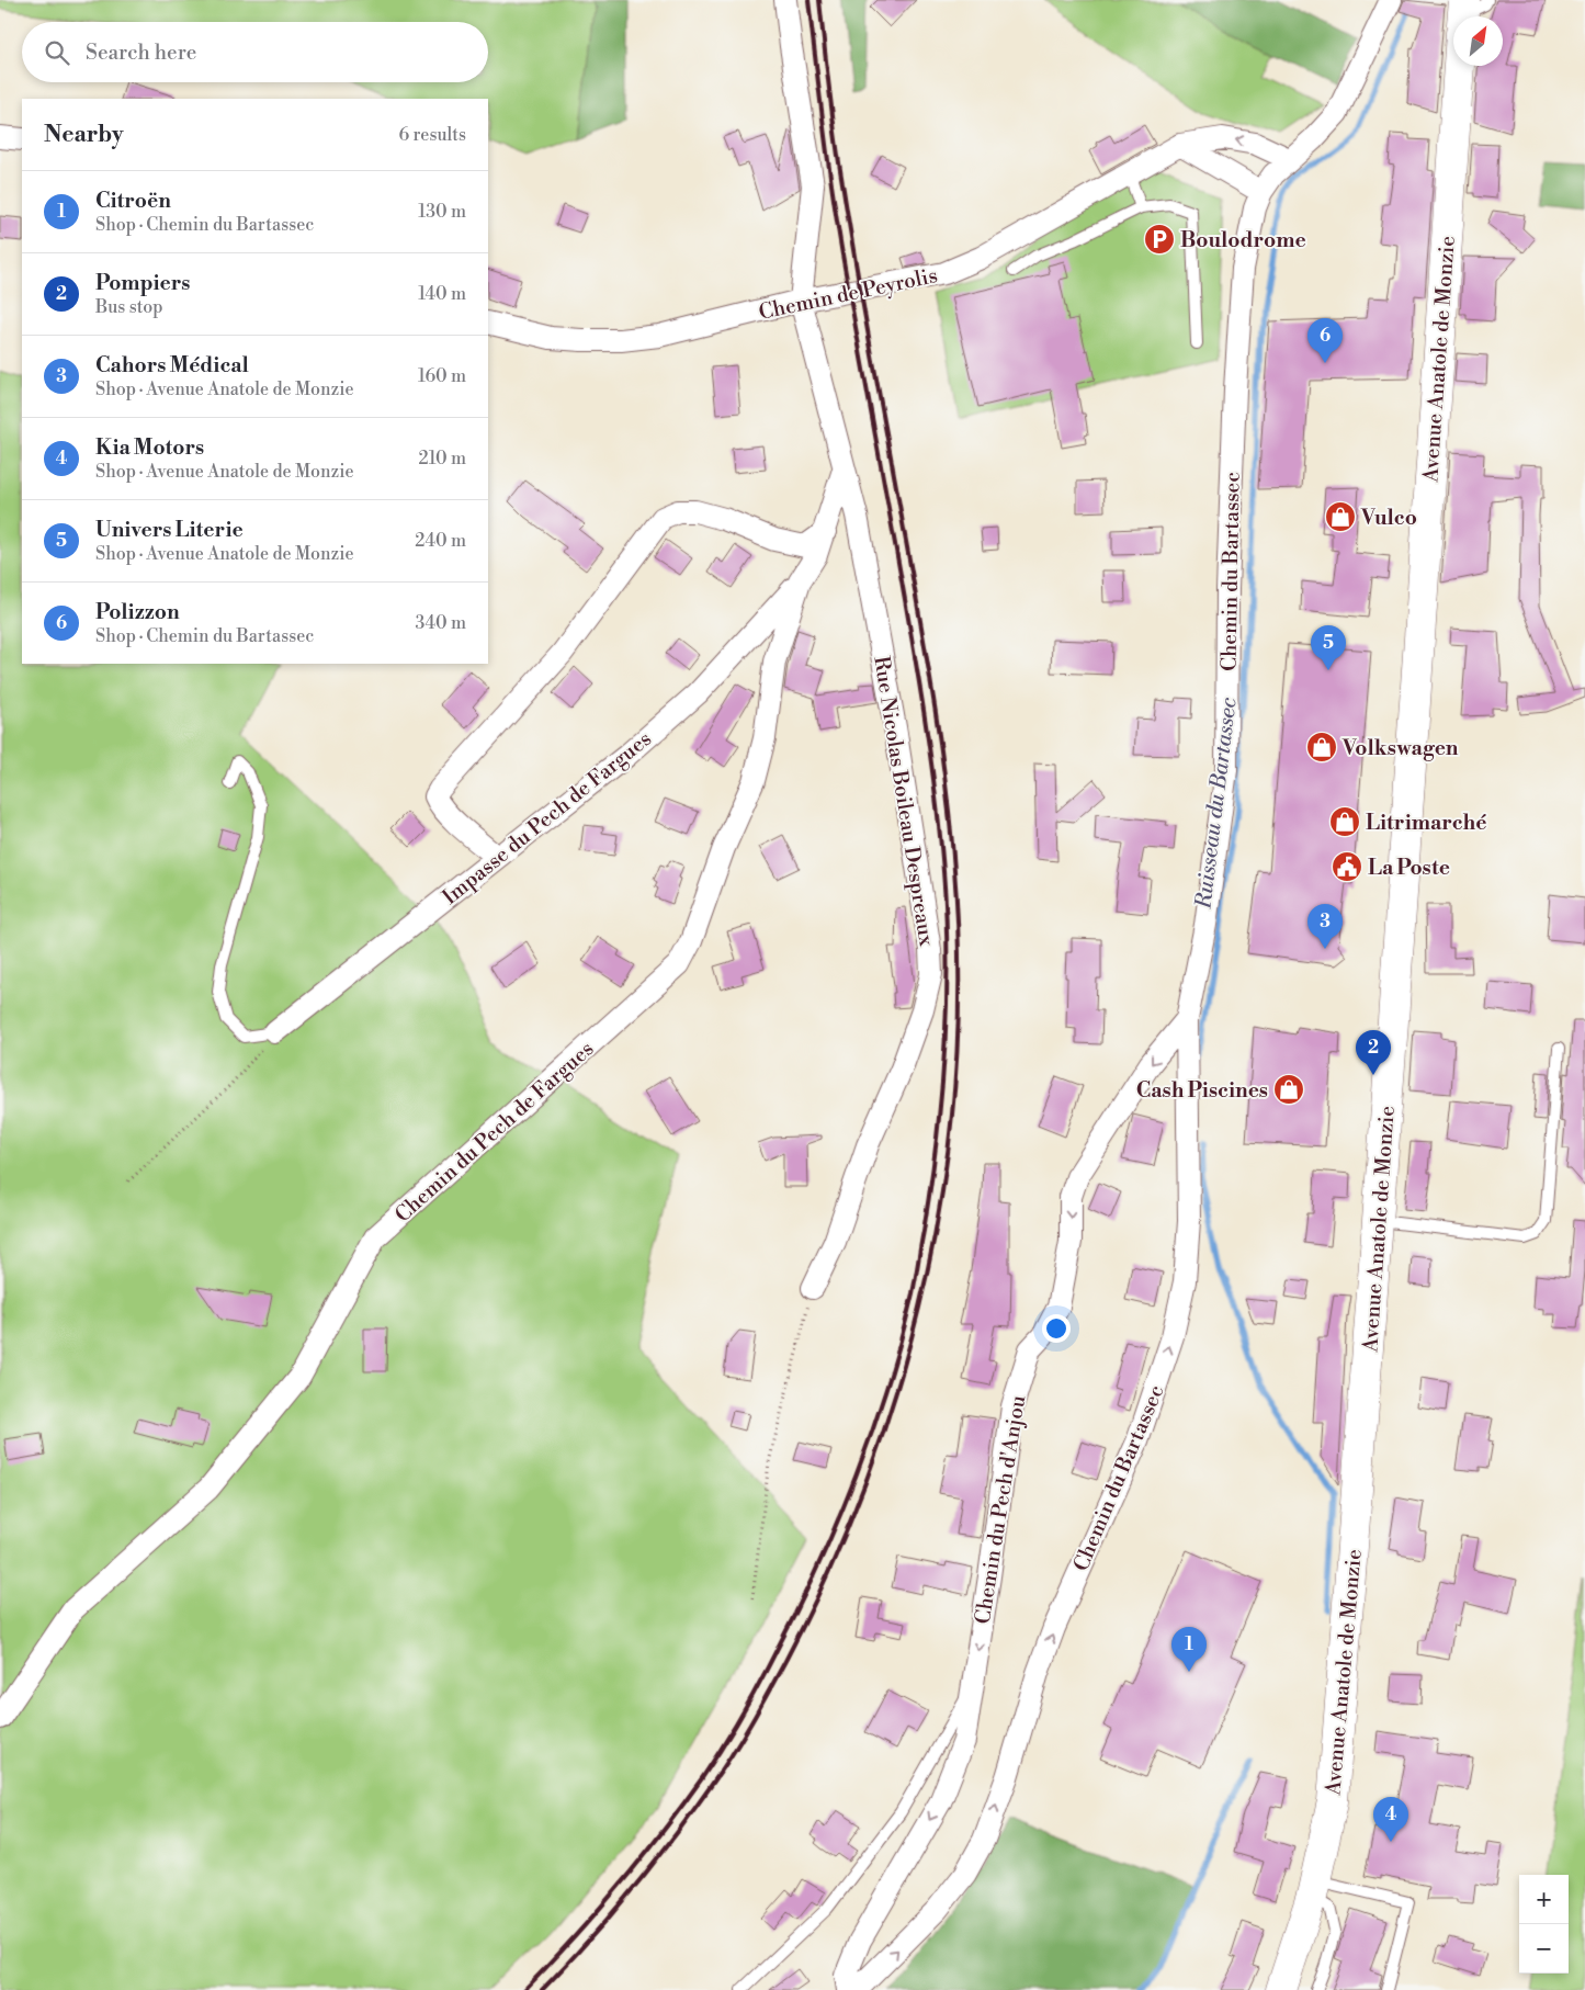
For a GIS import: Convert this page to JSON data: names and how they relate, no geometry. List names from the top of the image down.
{
  "streets": {
    "main road": ["Avenue Anatole de Monzie"],
    "street": [
      "Chemin de Peyrolis",
      "Chemin du Bartassec",
      "Rue Nicolas Boileau Despreaux",
      "Impasse du Pech de Fargues",
      "Chemin du Pech de Fargues",
      "Chemin du Pech d'Anjou"
    ]
  },
  "crossings": [
    ["Chemin de Peyrolis", "Chemin du Bartassec"],
    ["Chemin de Peyrolis", "Rue Nicolas Boileau Despreaux"],
    ["Chemin du Bartassec", "Chemin du Pech d'Anjou"],
    ["Rue Nicolas Boileau Despreaux", "Chemin du Pech de Fargues"],
    ["Impasse du Pech de Fargues", "Chemin du Pech de Fargues"]
  ],
  "one_way": ["Chemin du Bartassec", "Chemin du Pech d'Anjou"],
  "water": ["Ruisseau du Bartassec"],
  "places": {
    "parking": ["Boulodrome"],
    "shop": [
      "Vulco",
      "Volkswagen",
      "Litrimarché",
      "Cash Piscines"
    ],
    "public building": ["La Poste"]
  },
  "north": "top right",
  "page": {
    "search": "Search here",
    "heading": ["Nearby", "6 results"],
    "list": [
      {
        "mark": "1",
        "name": "Citroën",
        "note": "Shop · Chemin du Bartassec",
        "value": "130 m"
      },
      {
        "mark": "2",
        "name": "Pompiers",
        "note": "Bus stop",
        "value": "140 m"
      },
      {
        "mark": "3",
        "name": "Cahors Médical",
        "note": "Shop · Avenue Anatole de Monzie",
        "value": "160 m"
      },
      {
        "mark": "4",
        "name": "Kia Motors",
        "note": "Shop · Avenue Anatole de Monzie",
        "value": "210 m"
      },
      {
        "mark": "5",
        "name": "Univers Literie",
        "note": "Shop · Avenue Anatole de Monzie",
        "value": "240 m"
      },
      {
        "mark": "6",
        "name": "Polizzon",
        "note": "Shop · Chemin du Bartassec",
        "value": "340 m"
      }
    ],
    "pins": [
      "6",
      "5",
      "3",
      "2",
      "1",
      "4"
    ],
    "map_buttons": ["+", "−"]
  }
}
